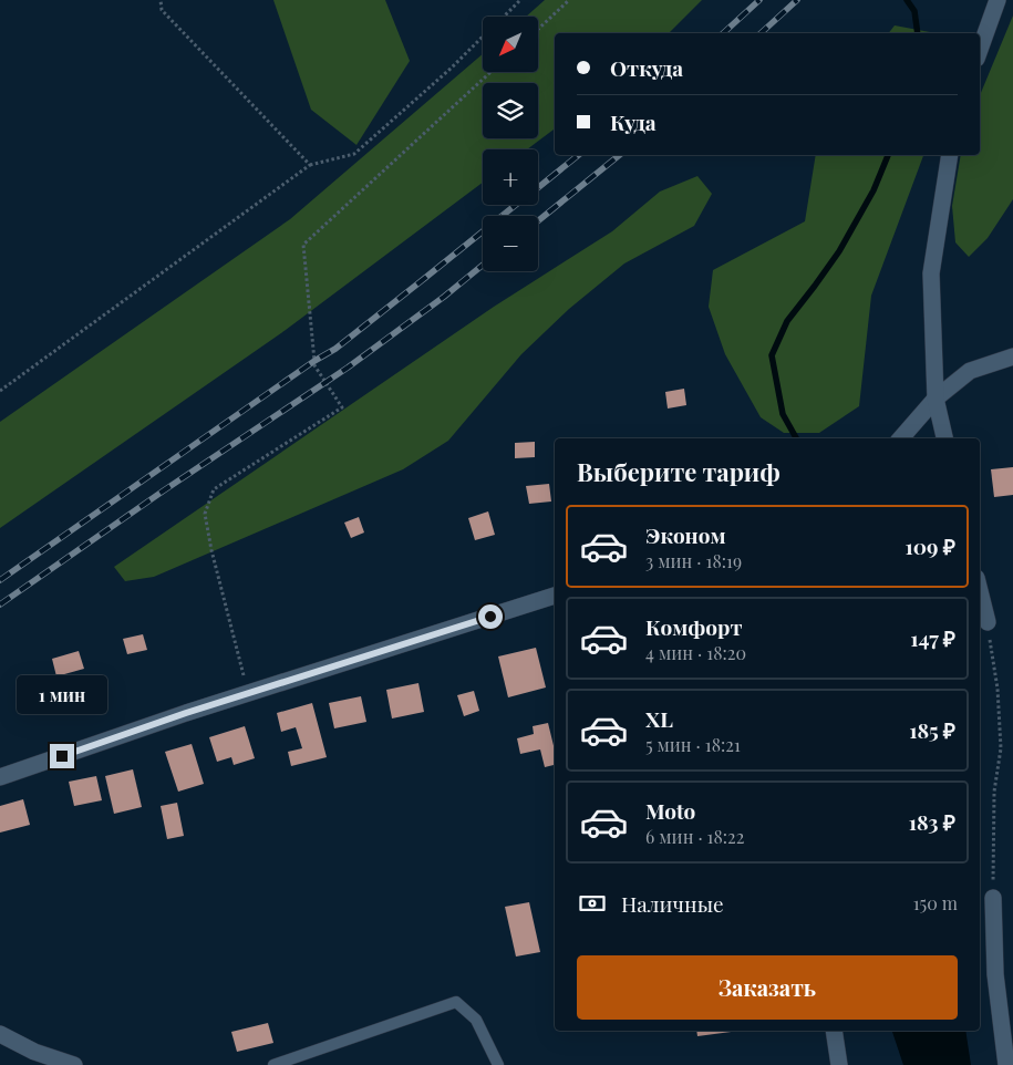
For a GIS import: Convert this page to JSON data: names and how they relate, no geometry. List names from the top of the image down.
{
  "north": "bottom left",
  "page": {
    "map_buttons": ["+", "−"],
    "banner": ["Откуда", "Куда"],
    "heading": "Выберите тариф",
    "list": [
      {
        "name": "Эконом",
        "note": "3 мин · 18:19",
        "value": "109 ₽"
      },
      {
        "name": "Комфорт",
        "note": "4 мин · 18:20",
        "value": "147 ₽"
      },
      {
        "name": "XL",
        "note": "5 мин · 18:21",
        "value": "185 ₽"
      },
      {
        "name": "Moto",
        "note": "6 мин · 18:22",
        "value": "183 ₽"
      }
    ],
    "bubble": "1 мин",
    "pay": ["Наличные", "150 m"],
    "buttons": "Заказать"
  }
}
